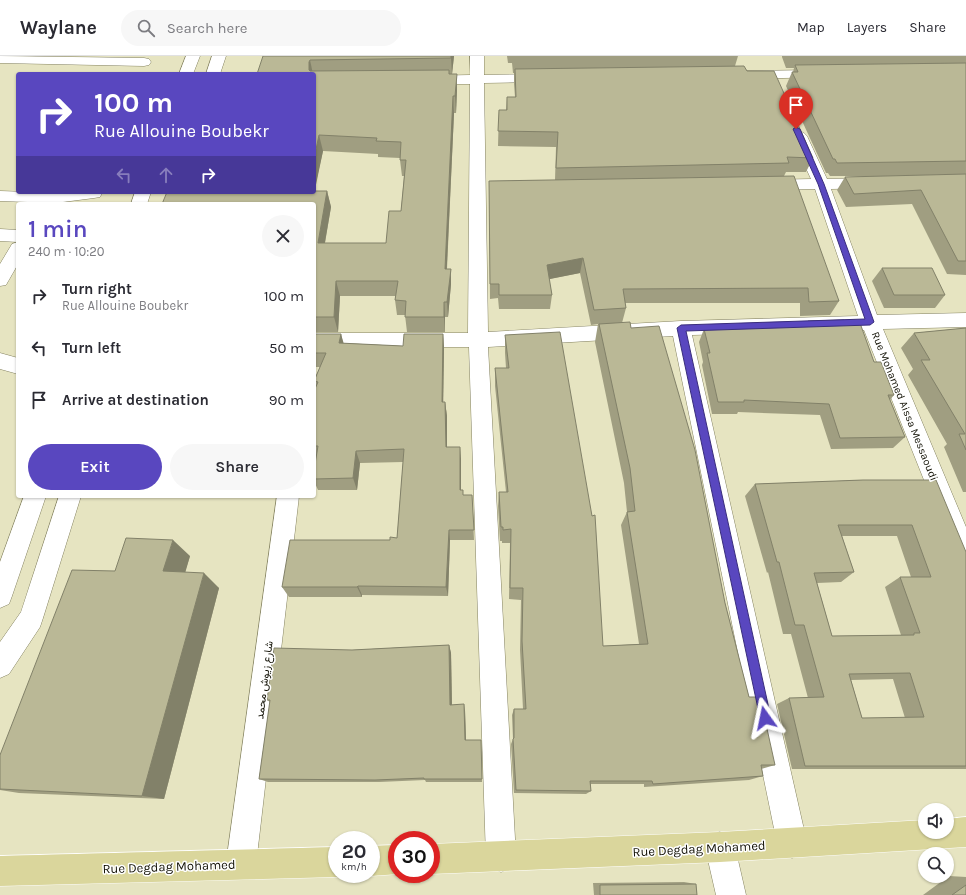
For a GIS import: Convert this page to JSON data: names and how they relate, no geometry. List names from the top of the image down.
{
  "streets": {
    "main road": ["Rue Degdag Mohamed"],
    "street": ["Rue Mohamed Aissa Messaoudi", "شارع زيوش محمد"]
  },
  "crossings": [
    ["شارع زيوش محمد", "Rue Degdag Mohamed"]
  ],
  "page": {
    "header": "Waylane",
    "search": "Search here",
    "nav": ["Map", "Layers", "Share"],
    "turn": ["100 m", "Rue Allouine Boubekr"],
    "heading": ["1 min", "240 m · 10:20"],
    "list": [
      {
        "name": "Turn right",
        "note": "Rue Allouine Boubekr",
        "value": "100 m"
      },
      {
        "name": "Turn left",
        "value": "50 m"
      },
      {
        "name": "Arrive at destination",
        "value": "90 m"
      }
    ],
    "buttons": ["Exit", "Share"],
    "speed": "20 km/h",
    "limit": "30"
  }
}
